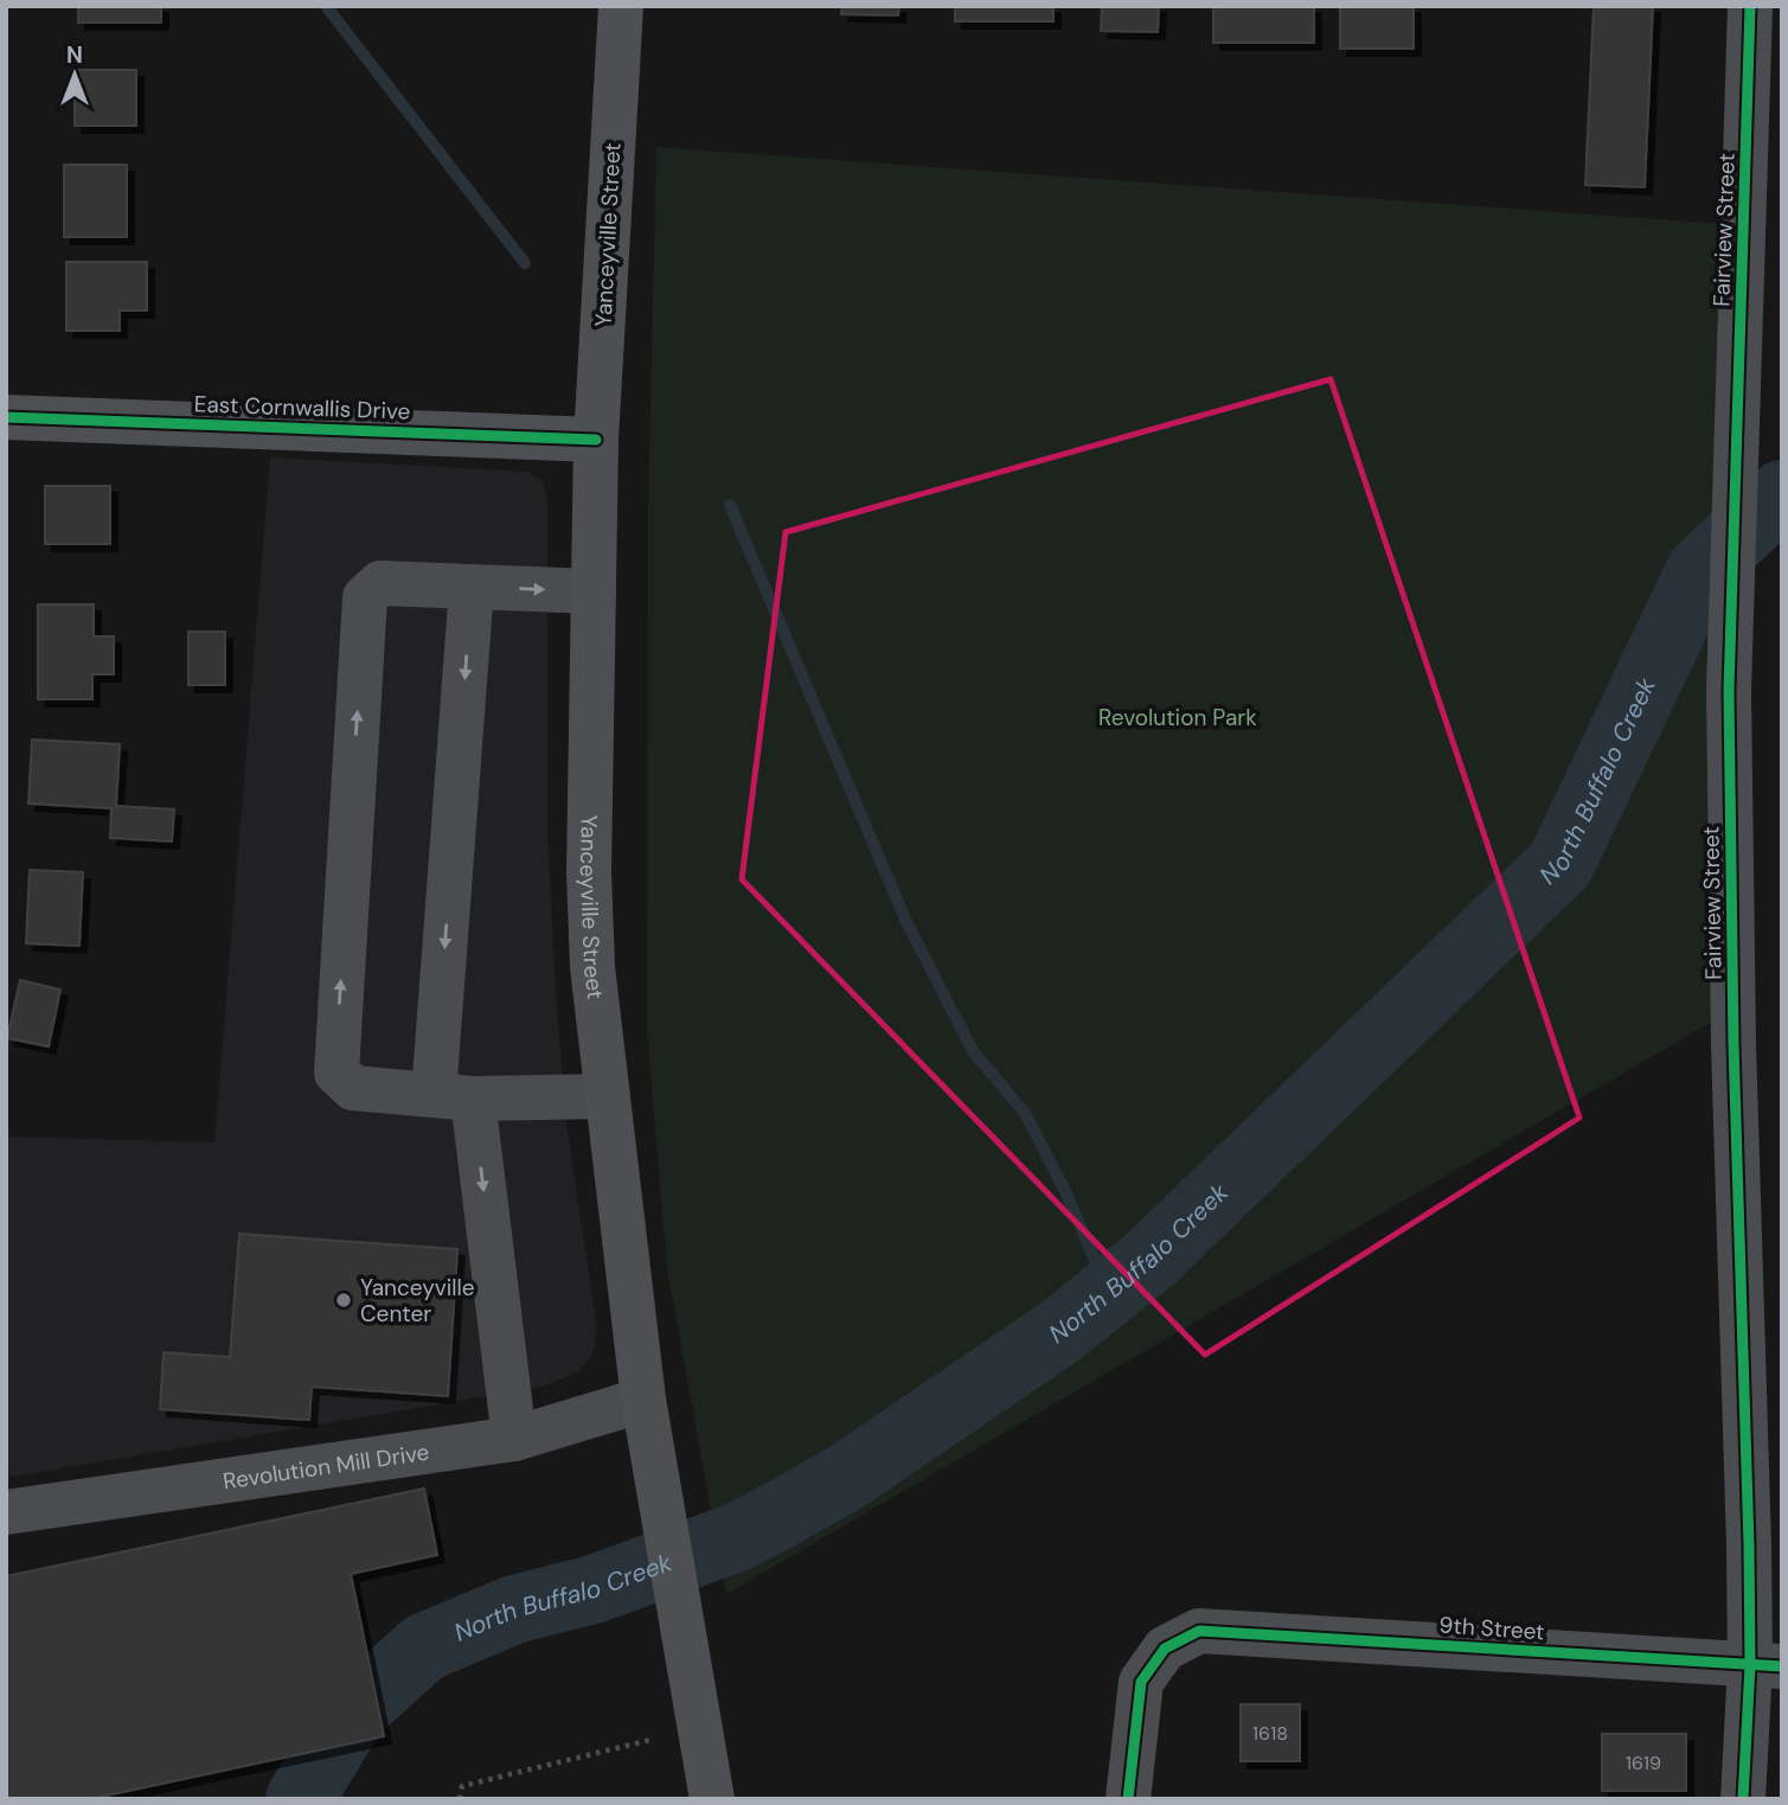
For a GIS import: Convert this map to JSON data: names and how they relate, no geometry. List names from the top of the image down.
{
  "streets": {
    "main road": ["Yanceyville Street", "East Cornwallis Drive"],
    "street": ["Fairview Street", "Revolution Mill Drive", "9th Street"]
  },
  "crossings": [
    ["Fairview Street", "9th Street"],
    ["Yanceyville Street", "East Cornwallis Drive"],
    ["Yanceyville Street", "Revolution Mill Drive"]
  ],
  "water": ["North Buffalo Creek"],
  "parks": ["Revolution Park"],
  "places": ["Yanceyville Center"],
  "house_numbers": ["1618", "1619"],
  "north": "top"
}
